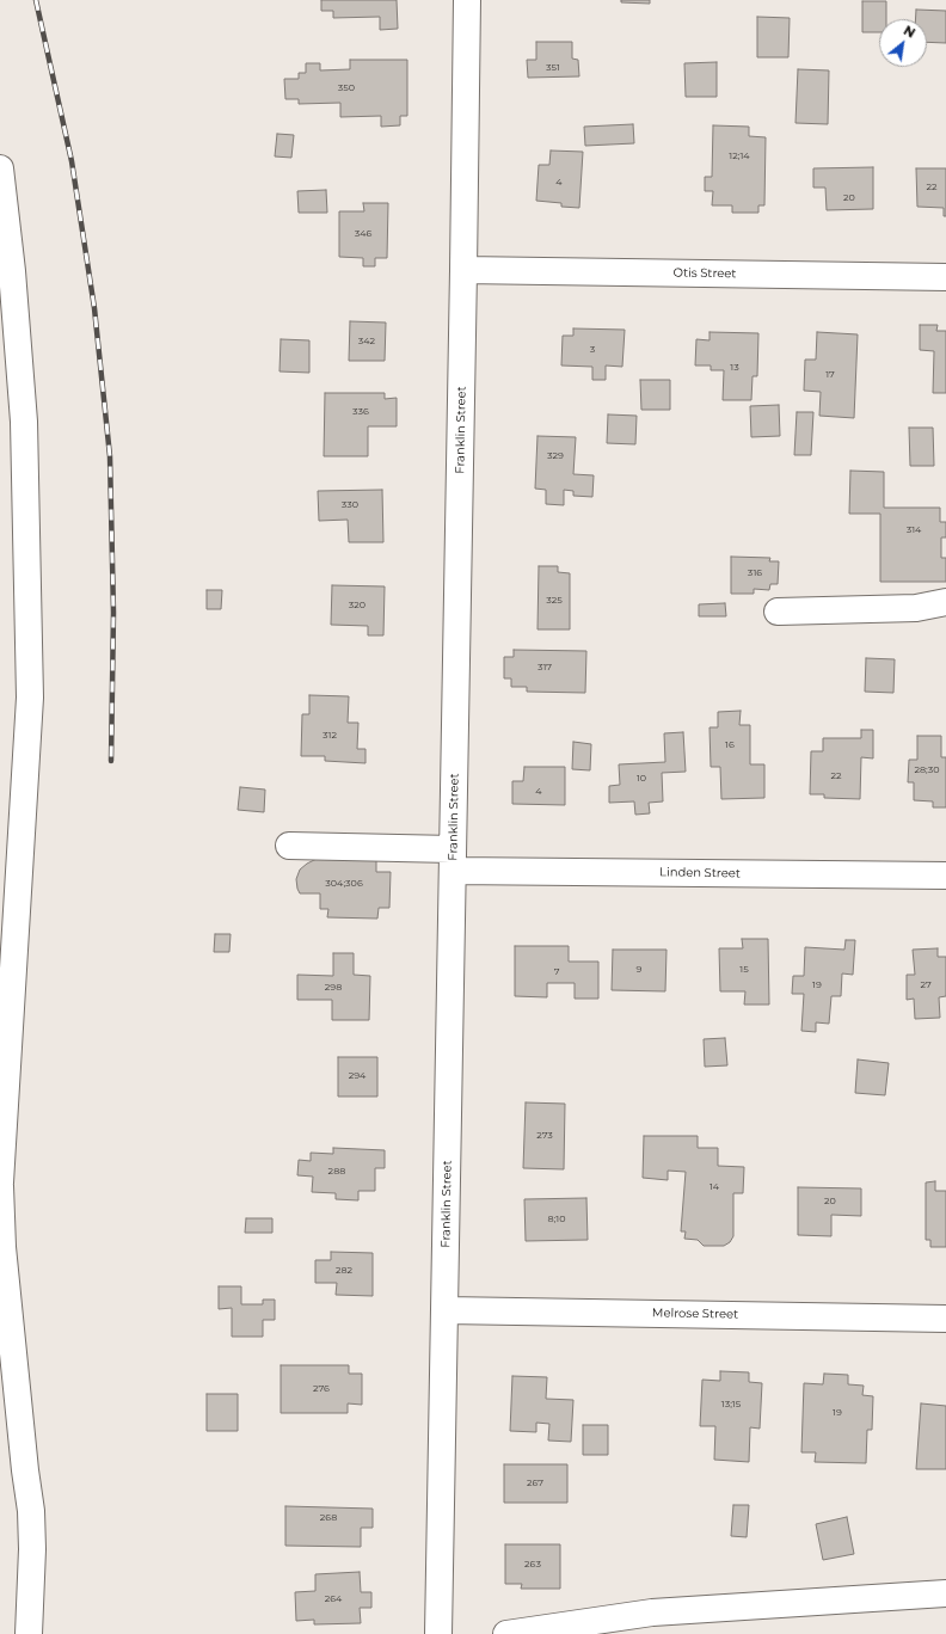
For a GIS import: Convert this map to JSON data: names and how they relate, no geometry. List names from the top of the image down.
{
  "streets": {
    "street": [
      "Otis Street",
      "Franklin Street",
      "Linden Street",
      "Melrose Street"
    ]
  },
  "crossings": [
    ["Otis Street", "Franklin Street"],
    ["Franklin Street", "Linden Street"],
    ["Franklin Street", "Melrose Street"]
  ],
  "house_numbers": [
    "351",
    "350",
    "12;14",
    "4",
    "22",
    "20",
    "346",
    "342",
    "3",
    "13",
    "17",
    "336",
    "329",
    "330",
    "314",
    "316",
    "325",
    "320",
    "317",
    "312",
    "16",
    "28;30",
    "22",
    "10",
    "4",
    "304;306",
    "9",
    "15",
    "7",
    "19",
    "27",
    "298",
    "294",
    "273",
    "288",
    "14",
    "20",
    "8;10",
    "282",
    "276",
    "13;15",
    "19",
    "267",
    "268",
    "263",
    "264"
  ],
  "north": "top right"
}
